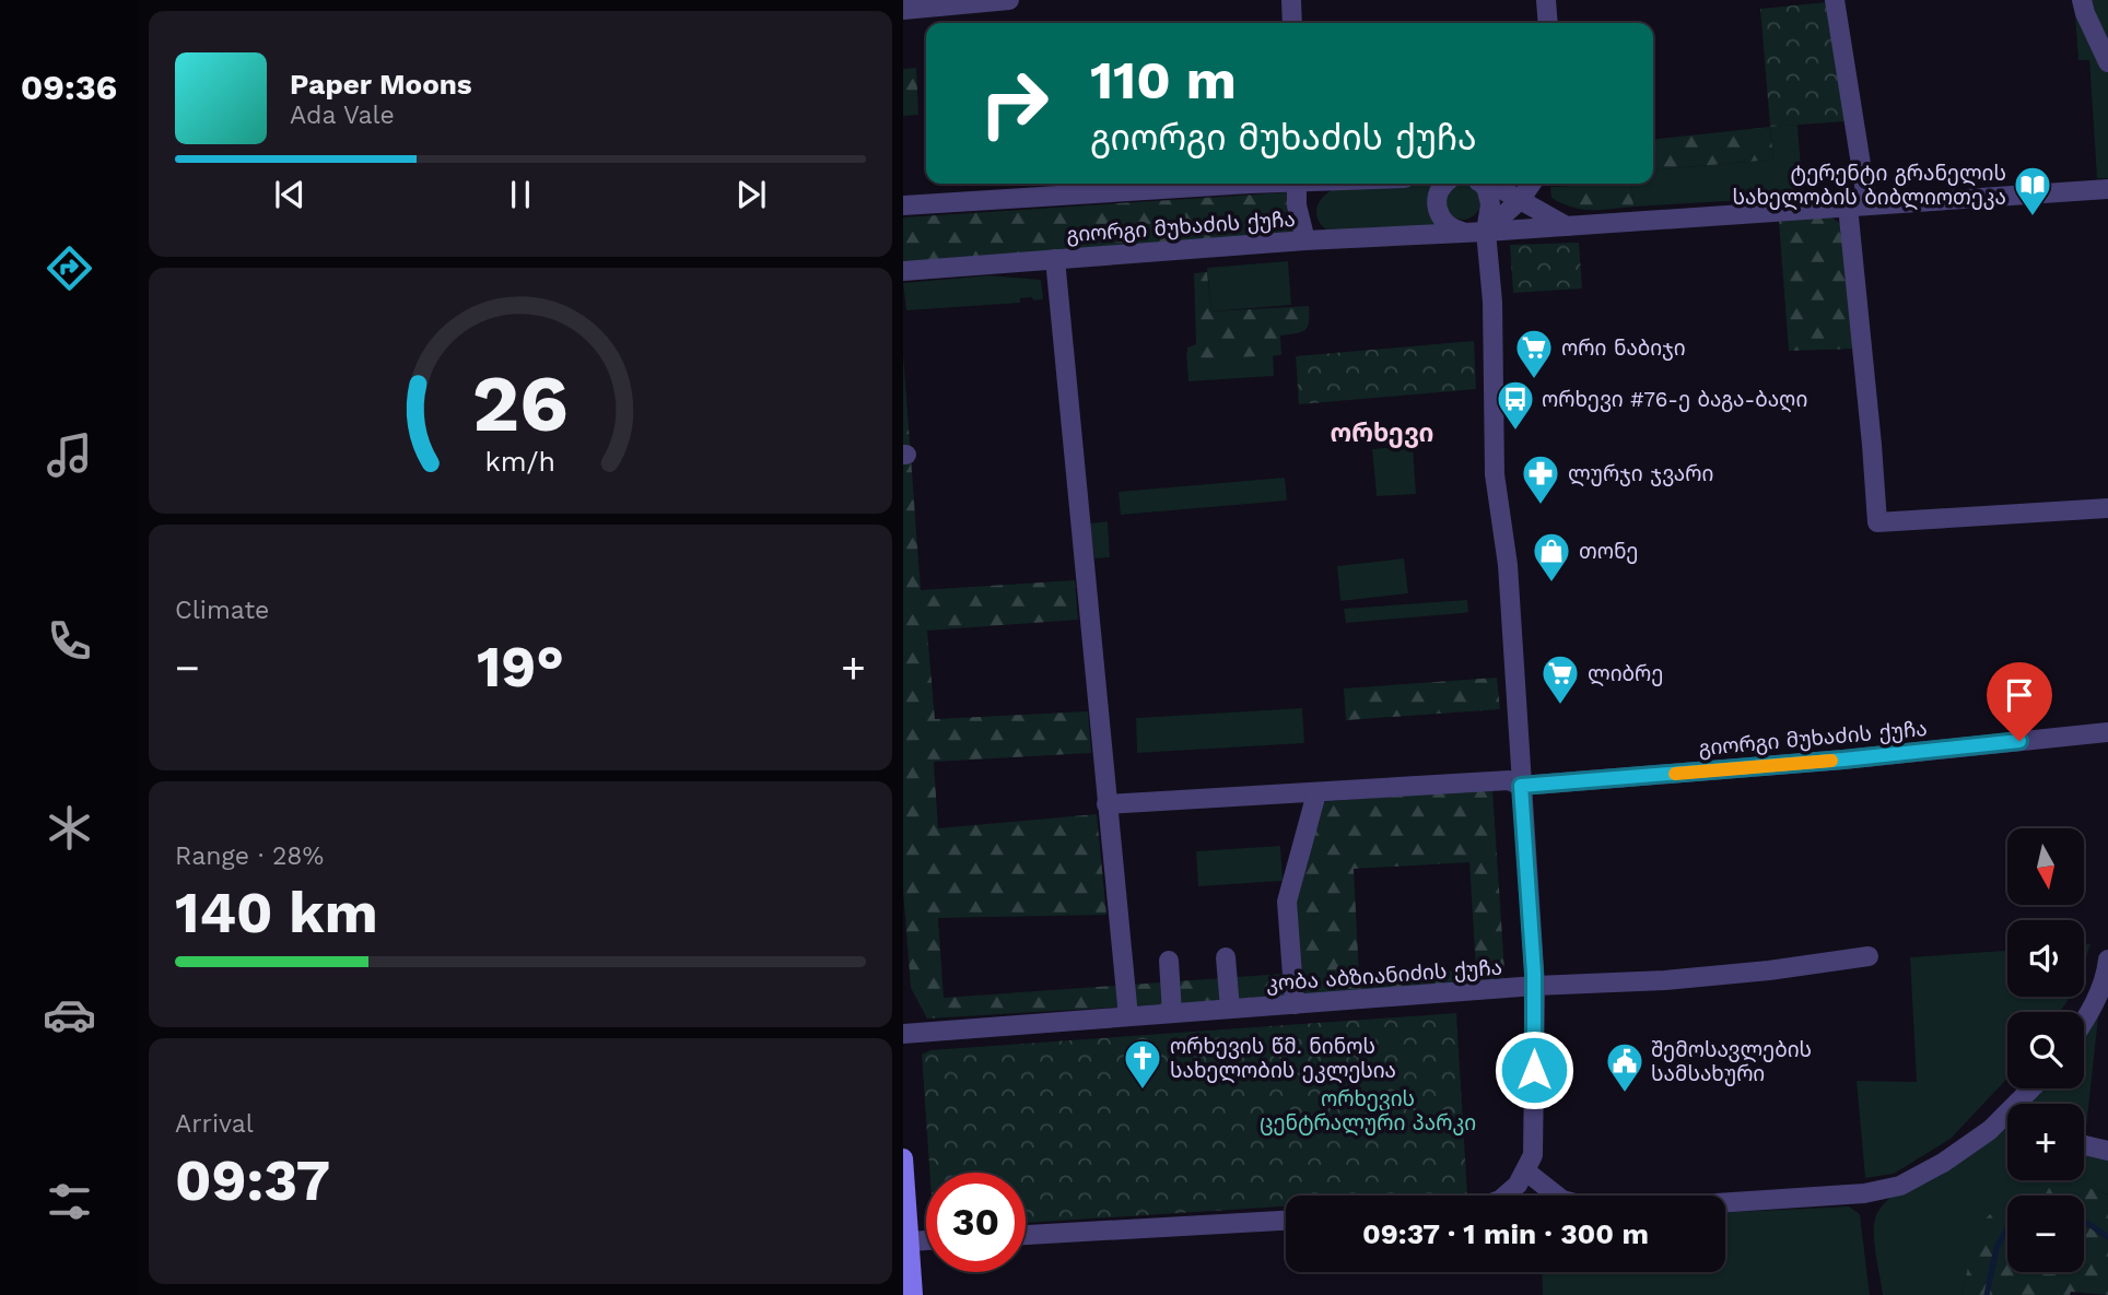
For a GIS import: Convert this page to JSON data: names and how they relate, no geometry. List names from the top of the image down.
{
  "streets": {
    "street": ["გიორგი მუხაძის ქუჩა", "კობა აბზიანიძის ქუჩა"]
  },
  "districts": ["ორხევი"],
  "parks": ["ორხევის ცენტრალური პარკი"],
  "places": {
    "library": ["ტერენტი გრანელის სახელობის ბიბლიოთეკა"],
    "supermarket": ["ორი ნაბიჯი", "ლიბრე"],
    "bus stop": ["ორხევი #76-ე ბაგა-ბაღი"],
    "pharmacy": ["ლურჯი ჯვარი"],
    "shop": ["თონე"],
    "church": ["ორხევის წმ. ნინოს სახელობის ეკლესია"],
    "public building": ["შემოსავლების სამსახური"]
  },
  "north": "bottom",
  "page": {
    "tabs": "09:36",
    "turn": ["110 m", "გიორგი მუხაძის ქუჩა"],
    "song": ["Paper Moons", "Ada Vale"],
    "tile": [
      "Climate",
      ["Range · 28%", "140 km"],
      ["Arrival", "09:37"]
    ],
    "heat": ["−", "19°", "+"],
    "map_buttons": ["+", "−"],
    "limit": "30",
    "trip": "09:37 · 1 min · 300 m",
    "gauge": ["26", "km/h"]
  }
}
